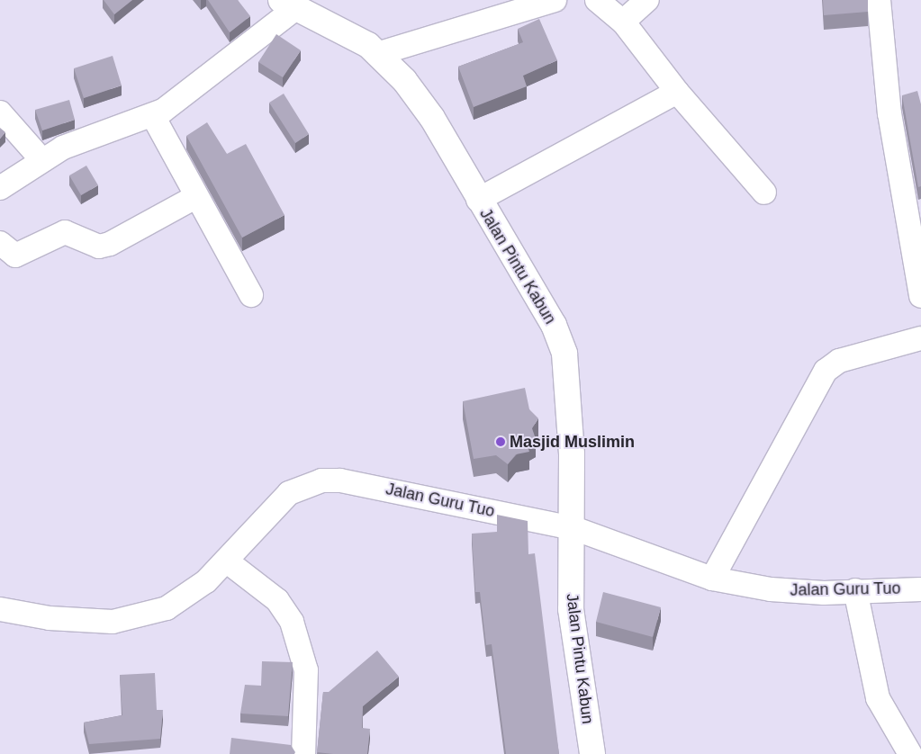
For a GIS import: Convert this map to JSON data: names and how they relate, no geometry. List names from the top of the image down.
{
  "streets": {
    "street": ["Jalan Pintu Kabun", "Jalan Guru Tuo"]
  },
  "crossings": [
    ["Jalan Pintu Kabun", "Jalan Guru Tuo"]
  ],
  "places": ["Masjid Muslimin"]
}
